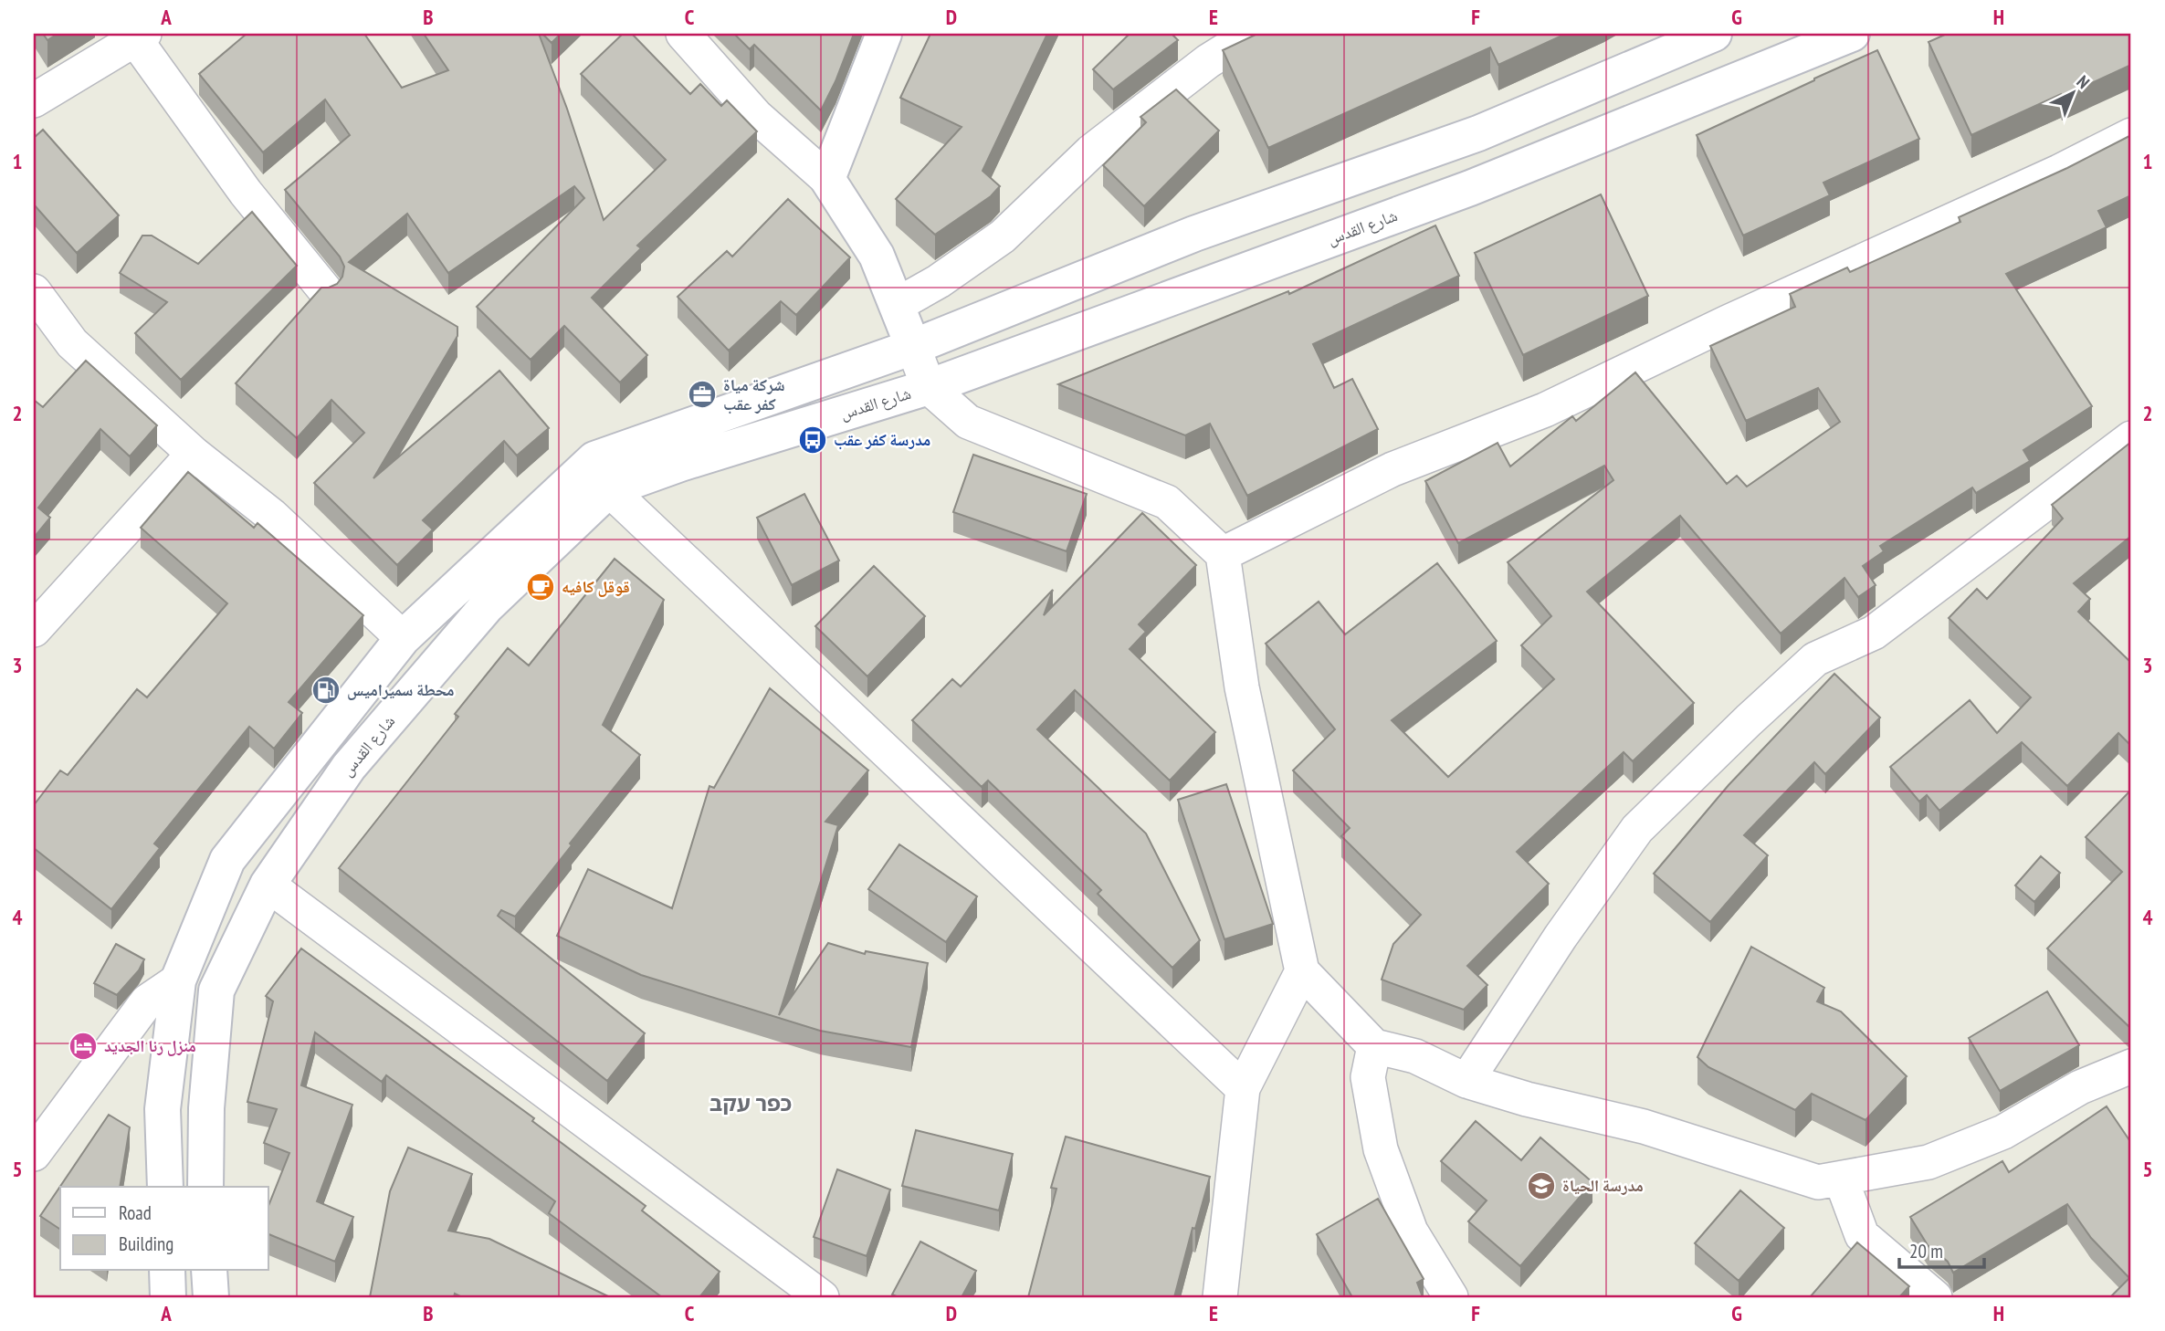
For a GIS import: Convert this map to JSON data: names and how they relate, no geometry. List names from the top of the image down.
{
  "streets": {
    "main road": ["شارع القدس"]
  },
  "districts": ["כפר עקב"],
  "places": {
    "office": ["شركة مياة كفر عقب"],
    "bus stop": ["مدرسة كفر عقب"],
    "cafe": ["قوقل كافيه"],
    "fuel station": ["محطة سميراميس"],
    "hotel": ["منزل رنا الجديد"],
    "school or university": ["مدرسة الحياة"]
  },
  "legend": ["Road", "Building"],
  "scale_bar": "20 m",
  "north": "top right",
  "grid": {
    "columns": [
      "A",
      "B",
      "C",
      "D",
      "E",
      "F",
      "G",
      "H"
    ],
    "rows": [
      "1",
      "2",
      "3",
      "4",
      "5"
    ]
  }
}
